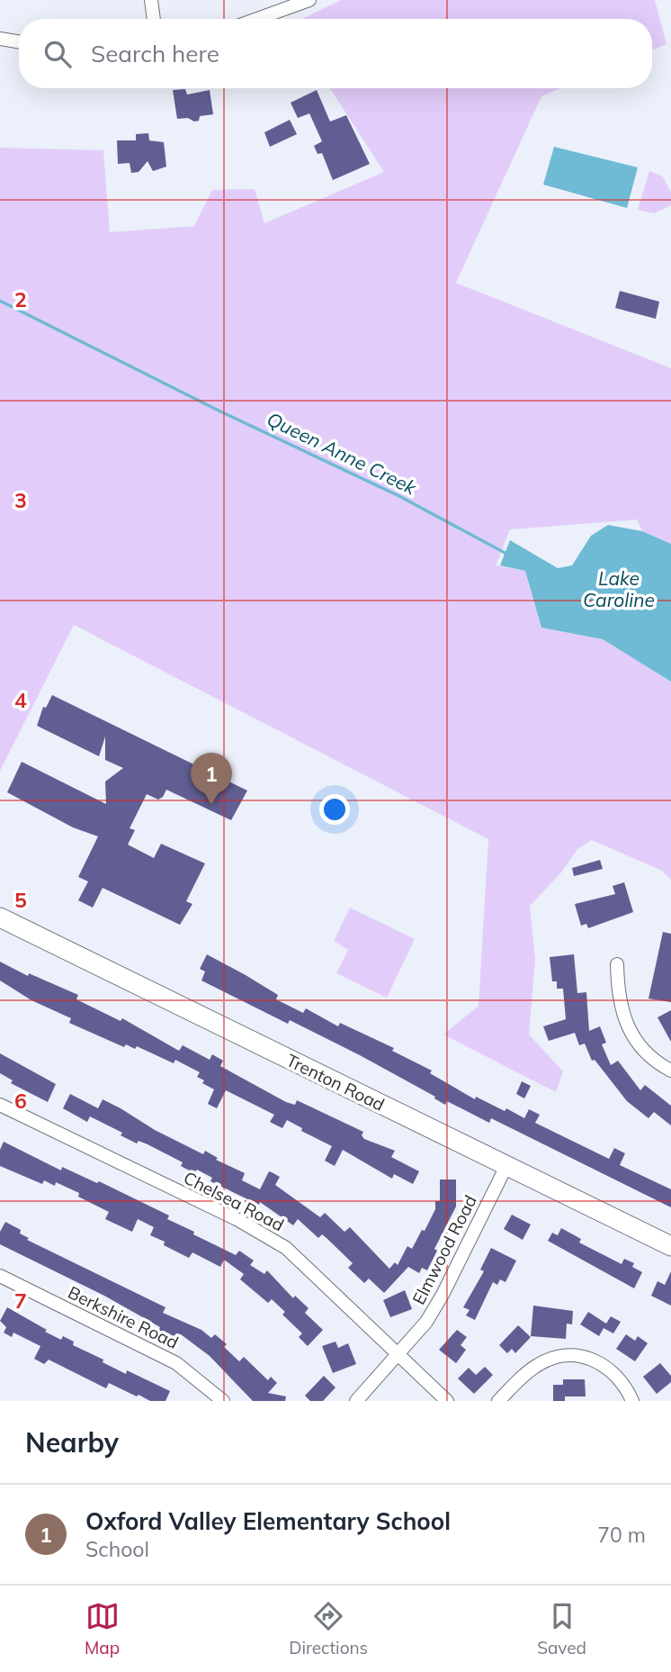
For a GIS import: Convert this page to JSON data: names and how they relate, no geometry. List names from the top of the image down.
{
  "streets": {
    "main road": ["Trenton Road"],
    "street": ["Chelsea Road", "Elmwood Road", "Berkshire Road"]
  },
  "crossings": [
    ["Trenton Road", "Elmwood Road"],
    ["Chelsea Road", "Elmwood Road"]
  ],
  "water": ["Queen Anne Creek", "Lake Caroline"],
  "page": {
    "search": "Search here",
    "pins": "1",
    "heading": "Nearby",
    "list": [
      {
        "mark": "1",
        "name": "Oxford Valley Elementary School",
        "note": "School",
        "value": "70 m"
      }
    ],
    "nav": ["Map", "Directions", "Saved"]
  },
  "grid": {
    "rows": [
      "2",
      "3",
      "4",
      "5",
      "6",
      "7"
    ]
  }
}
